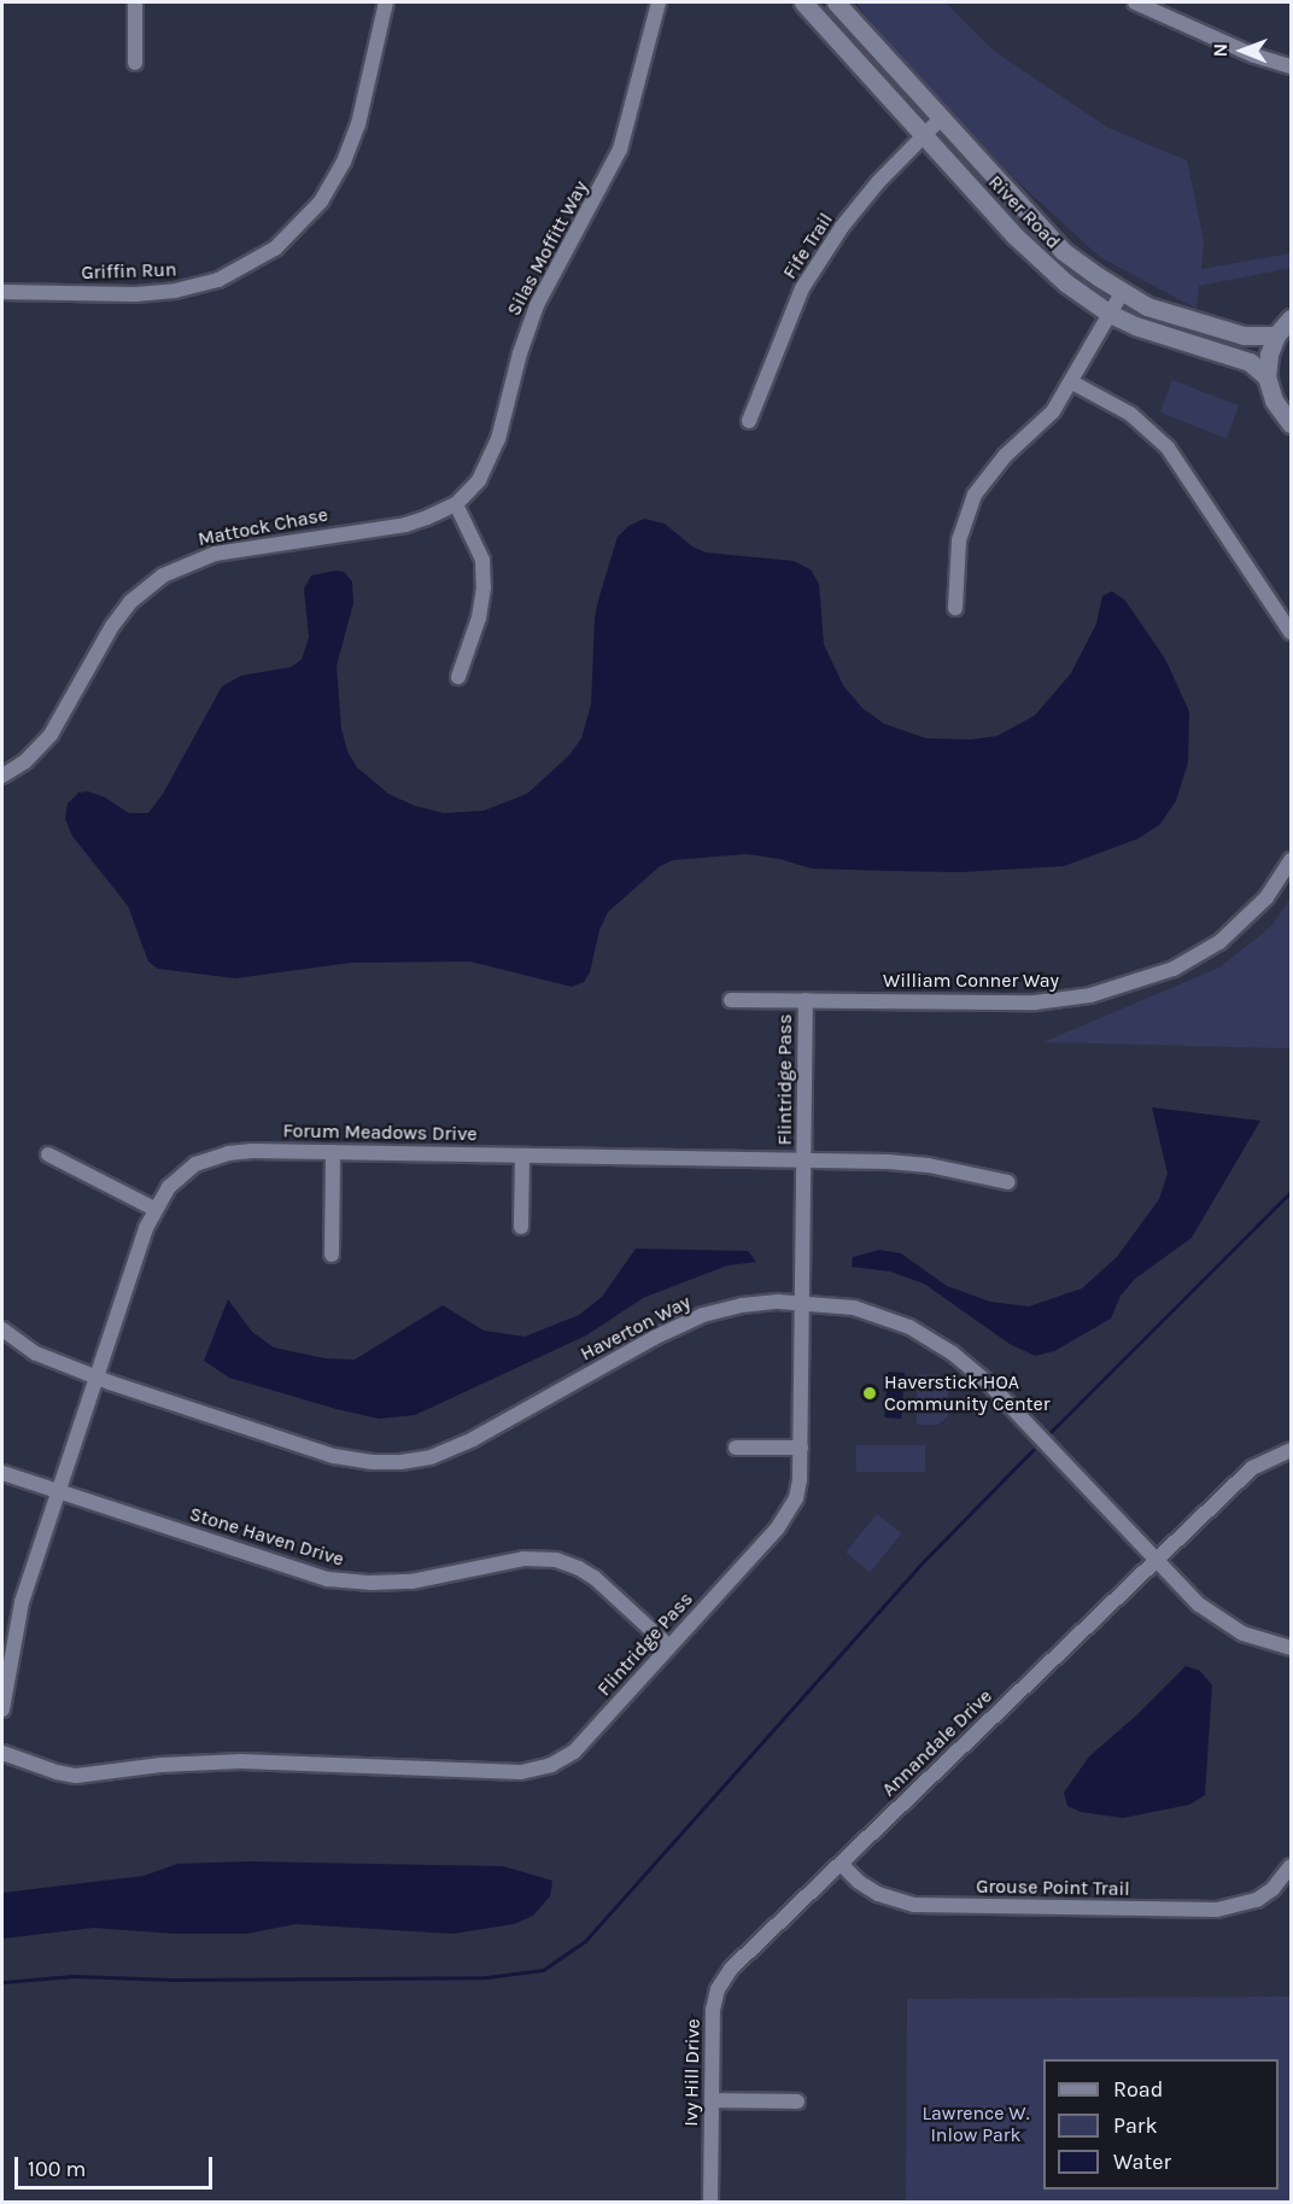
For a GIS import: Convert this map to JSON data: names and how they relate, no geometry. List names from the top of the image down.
{
  "streets": {
    "main road": ["River Road"],
    "street": [
      "Fife Trail",
      "Silas Moffitt Way",
      "Griffin Run",
      "Mattock Chase",
      "William Conner Way",
      "Flintridge Pass",
      "Forum Meadows Drive",
      "Haverton Way",
      "Stone Haven Drive",
      "Annandale Drive",
      "Grouse Point Trail",
      "Ivy Hill Drive"
    ]
  },
  "crossings": [
    ["River Road", "Fife Trail"],
    ["Silas Moffitt Way", "Mattock Chase"],
    ["William Conner Way", "Flintridge Pass"],
    ["Flintridge Pass", "Forum Meadows Drive"],
    ["Flintridge Pass", "Haverton Way"],
    ["Flintridge Pass", "Stone Haven Drive"],
    ["Forum Meadows Drive", "Haverton Way"],
    ["Forum Meadows Drive", "Stone Haven Drive"],
    ["Haverton Way", "Annandale Drive"],
    ["Annandale Drive", "Grouse Point Trail"],
    ["Annandale Drive", "Ivy Hill Drive"]
  ],
  "parks": ["Lawrence W. Inlow Park"],
  "places": ["Haverstick HOA Community Center"],
  "legend": ["Road", "Park", "Water"],
  "scale_bar": "100 m",
  "north": "left"
}
